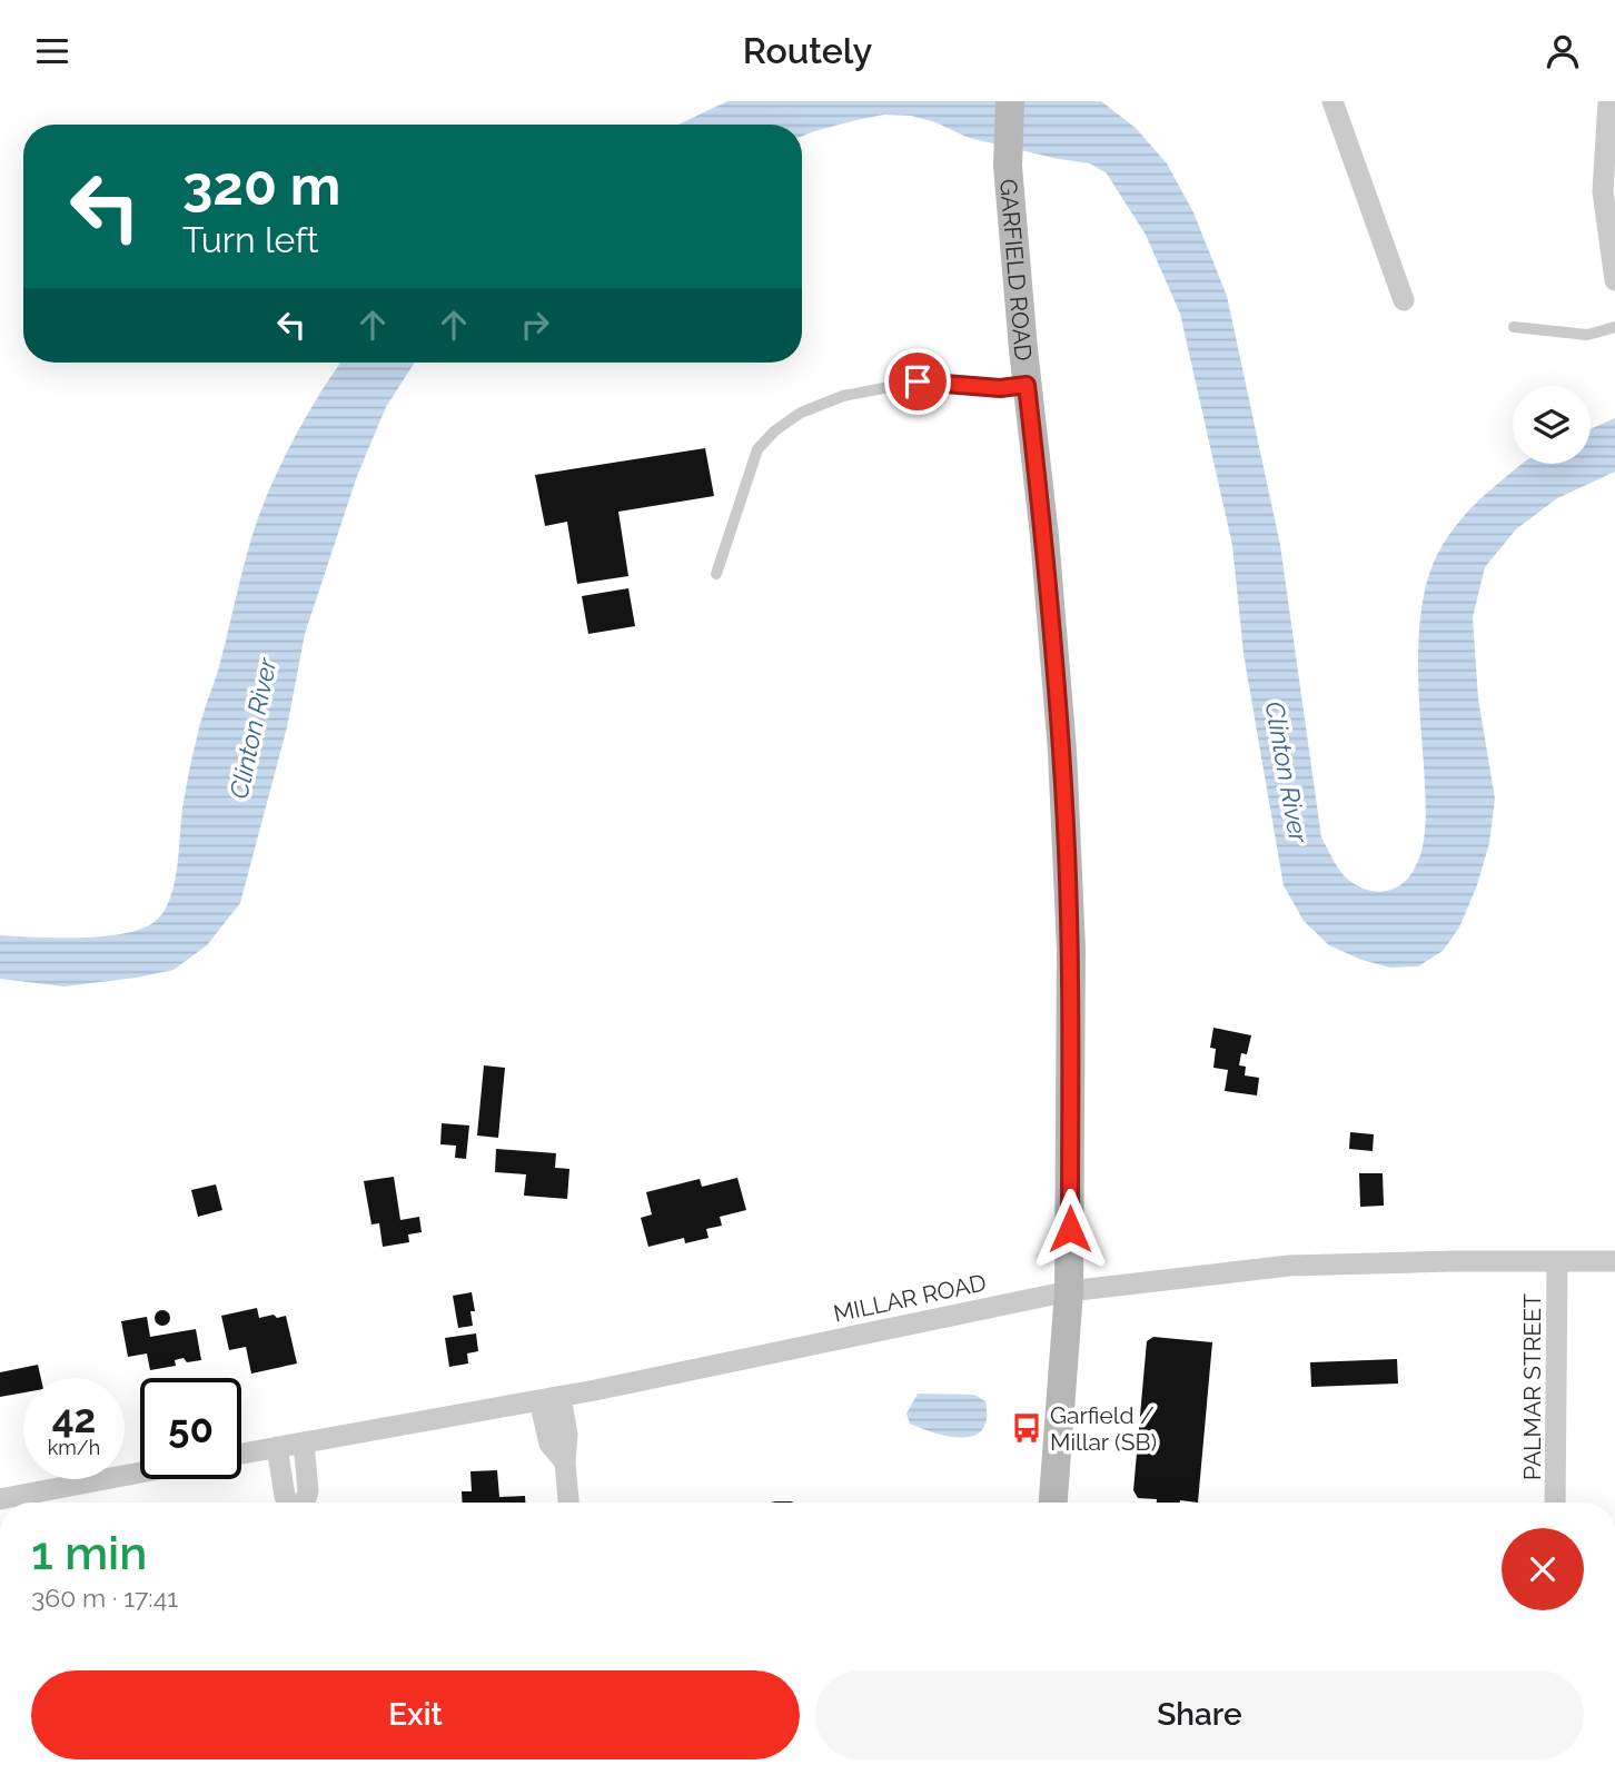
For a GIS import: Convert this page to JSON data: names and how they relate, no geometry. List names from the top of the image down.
{
  "streets": {
    "main road": ["GARFIELD ROAD"],
    "street": ["MILLAR ROAD", "PALMAR STREET"]
  },
  "crossings": [
    ["GARFIELD ROAD", "MILLAR ROAD"],
    ["MILLAR ROAD", "PALMAR STREET"]
  ],
  "water": ["Clinton River"],
  "places": {
    "bus stop": ["Garfield / Millar (SB)"]
  },
  "page": {
    "header": "Routely",
    "turn": ["320 m", "Turn left"],
    "speed": "42 km/h",
    "limit": "50",
    "heading": ["1 min", "360 m · 17:41"],
    "buttons": ["Exit", "Share"]
  }
}
